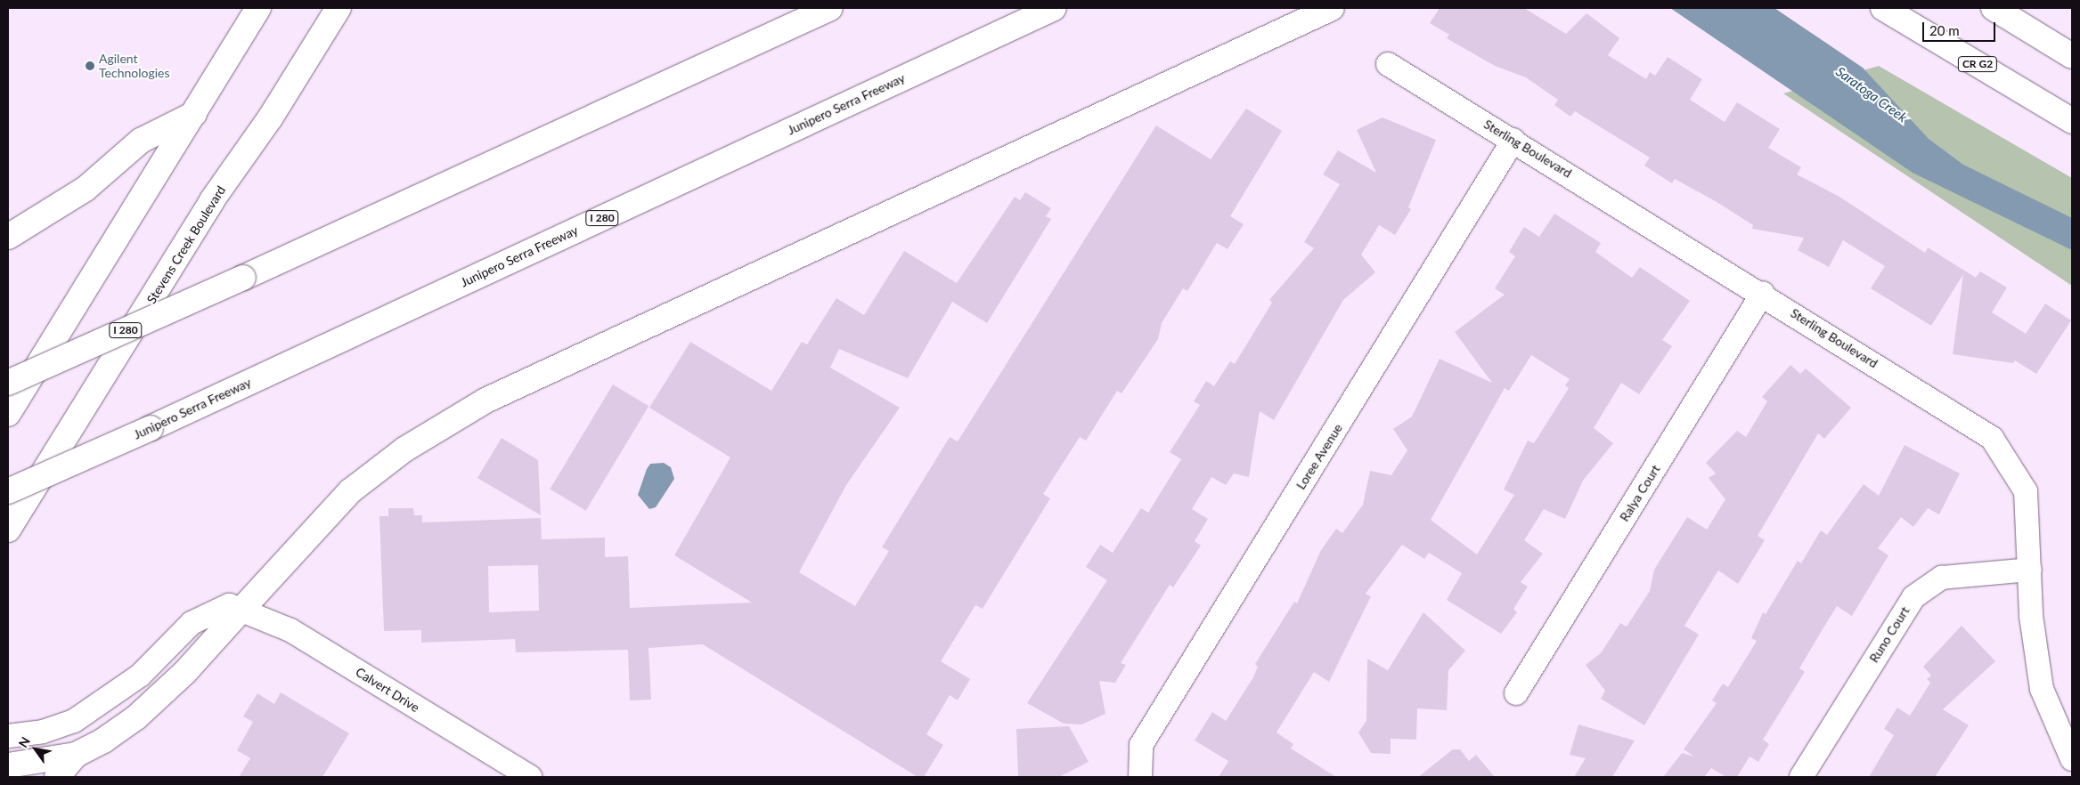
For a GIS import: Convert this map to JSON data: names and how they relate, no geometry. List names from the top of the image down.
{
  "streets": {
    "main road": [
      "CR G2",
      "Junipero Serra Freeway",
      "I 280",
      "Stevens Creek Boulevard"
    ],
    "street": [
      "Sterling Boulevard",
      "Loree Avenue",
      "Ralya Court",
      "Runo Court",
      "Calvert Drive"
    ]
  },
  "crossings": [
    ["Sterling Boulevard", "Loree Avenue"],
    ["Sterling Boulevard", "Ralya Court"],
    ["Sterling Boulevard", "Runo Court"]
  ],
  "water": ["Saratoga Creek"],
  "places": ["Agilent Technologies"],
  "scale_bar": "20 m",
  "north": "top left"
}
